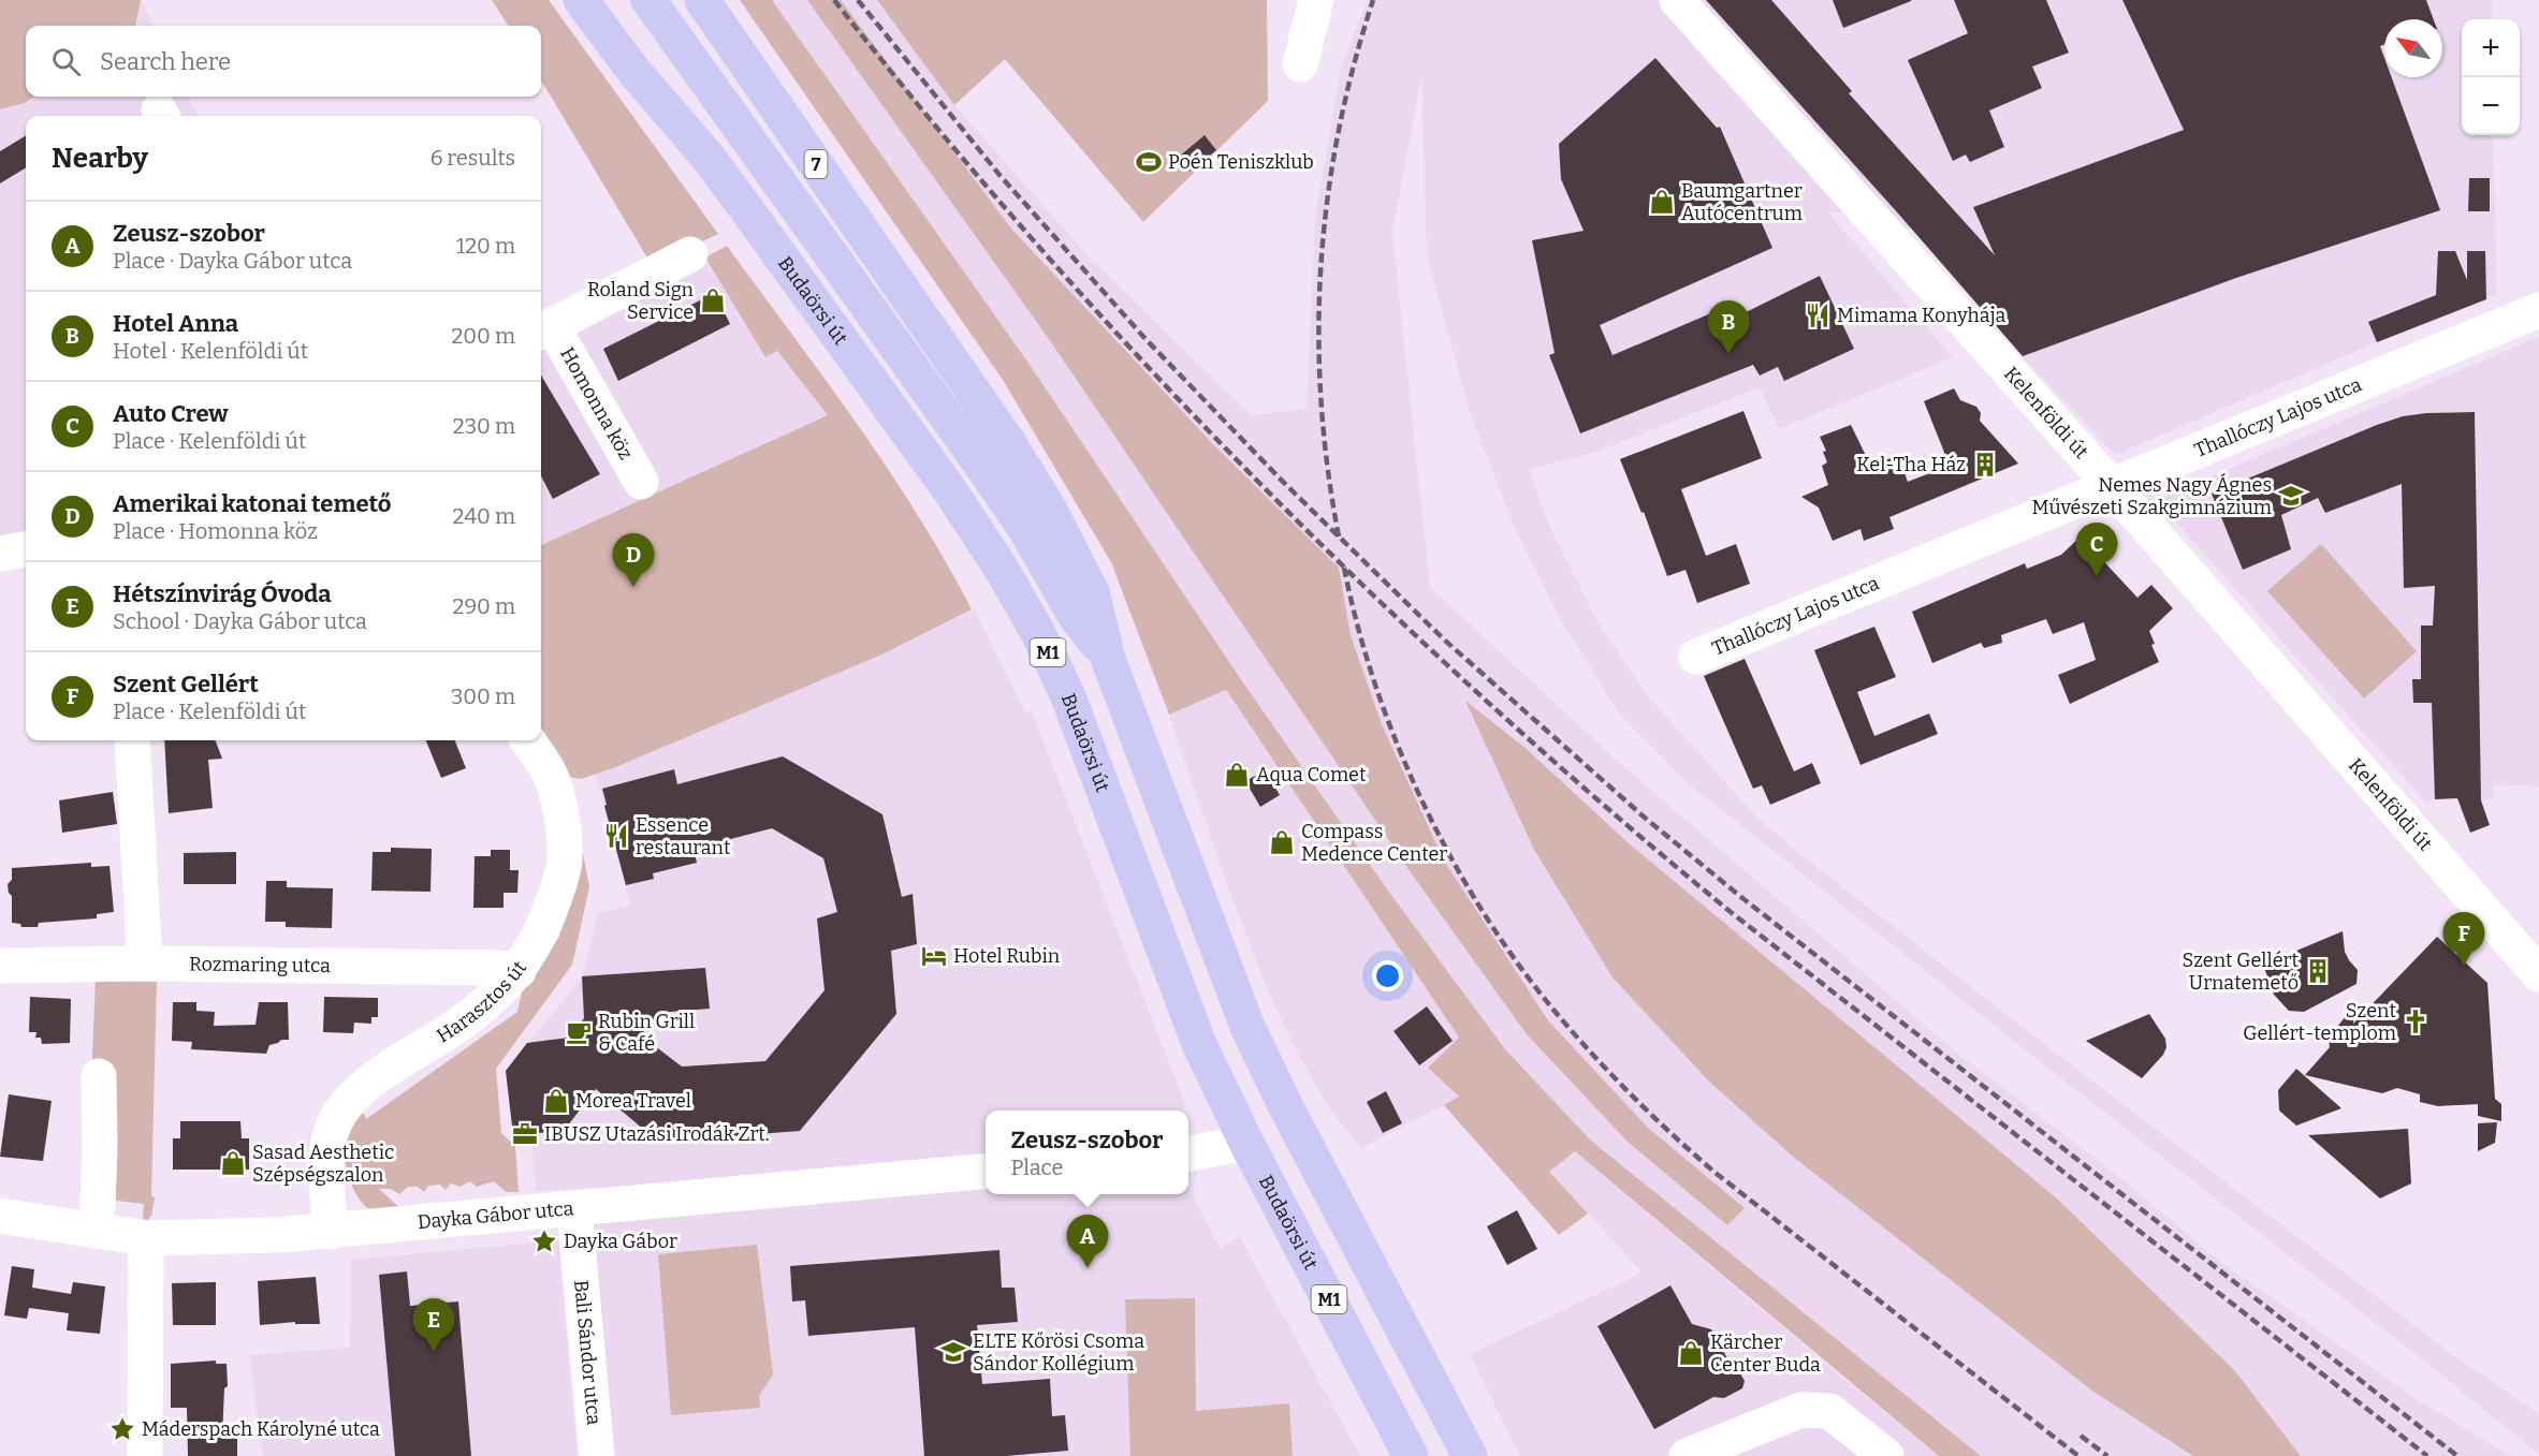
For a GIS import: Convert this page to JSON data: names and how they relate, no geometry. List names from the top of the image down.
{
  "streets": {
    "main road": ["7", "Budaörsi út", "M1"],
    "street": [
      "Homonna köz",
      "Kelenföldi út",
      "Thallóczy Lajos utca",
      "Rozmaring utca",
      "Harasztos út",
      "Dayka Gábor utca",
      "Bali Sándor utca"
    ]
  },
  "crossings": [
    ["7", "M1"],
    ["Kelenföldi út", "Thallóczy Lajos utca"],
    ["Rozmaring utca", "Harasztos út"],
    ["Harasztos út", "Dayka Gábor utca"],
    ["Dayka Gábor utca", "Bali Sándor utca"]
  ],
  "places": {
    "sports": ["Poén Teniszklub"],
    "shop": [
      "Baumgartner Autócentrum",
      "Roland Sign Service",
      "Aqua Comet",
      "Compass Medence Center",
      "Morea Travel",
      "Sasad Aesthetic Szépségszalon",
      "Kärcher Center Buda"
    ],
    "restaurant": ["Mimama Konyhája", "Essence restaurant"],
    "building": ["Kel-Tha Ház", "Szent Gellért Urnatemető"],
    "school or university": ["Nemes Nagy Ágnes Művészeti Szakgimnázium", "ELTE Kőrösi Csoma Sándor Kollégium"],
    "hotel": ["Hotel Rubin"],
    "church": ["Szent Gellért-templom"],
    "cafe": ["Rubin Grill & Café"],
    "office": ["IBUSZ Utazási Irodák Zrt."],
    "place": ["Dayka Gábor", "Máderspach Károlyné utca"]
  },
  "north": "top left",
  "page": {
    "map_buttons": ["+", "−"],
    "search": "Search here",
    "heading": ["Nearby", "6 results"],
    "list": [
      {
        "mark": "A",
        "name": "Zeusz-szobor",
        "note": "Place · Dayka Gábor utca",
        "value": "120 m"
      },
      {
        "mark": "B",
        "name": "Hotel Anna",
        "note": "Hotel · Kelenföldi út",
        "value": "200 m"
      },
      {
        "mark": "C",
        "name": "Auto Crew",
        "note": "Place · Kelenföldi út",
        "value": "230 m"
      },
      {
        "mark": "D",
        "name": "Amerikai katonai temető",
        "note": "Place · Homonna köz",
        "value": "240 m"
      },
      {
        "mark": "E",
        "name": "Hétszínvirág Óvoda",
        "note": "School · Dayka Gábor utca",
        "value": "290 m"
      },
      {
        "mark": "F",
        "name": "Szent Gellért",
        "note": "Place · Kelenföldi út",
        "value": "300 m"
      }
    ],
    "pins": [
      "B",
      "C",
      "D",
      "F",
      "A",
      "E"
    ],
    "popup": ["Zeusz-szobor", "Place"]
  }
}
